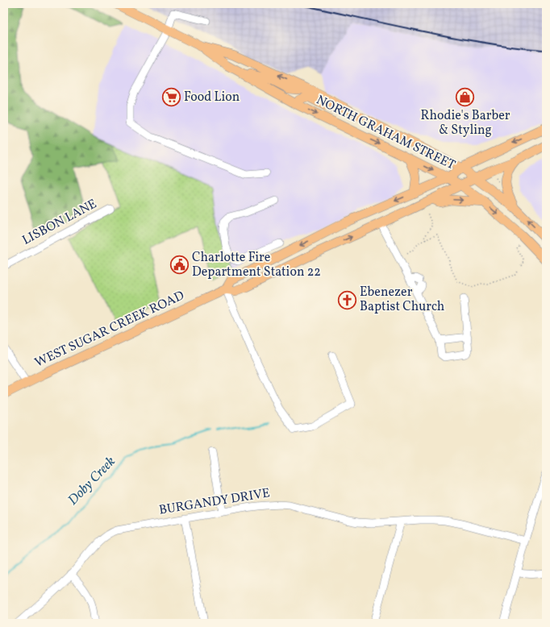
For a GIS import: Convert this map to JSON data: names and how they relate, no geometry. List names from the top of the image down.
{
  "streets": {
    "main road": ["NORTH GRAHAM STREET", "WEST SUGAR CREEK ROAD"],
    "street": ["LISBON LANE", "BURGANDY DRIVE"]
  },
  "crossings": [
    ["NORTH GRAHAM STREET", "WEST SUGAR CREEK ROAD"]
  ],
  "water": ["Doby Creek"],
  "places": {
    "supermarket": ["Food Lion"],
    "shop": ["Rhodie's Barber & Styling"],
    "public building": ["Charlotte Fire Department Station 22"],
    "church": ["Ebenezer Baptist Church"]
  }
}
